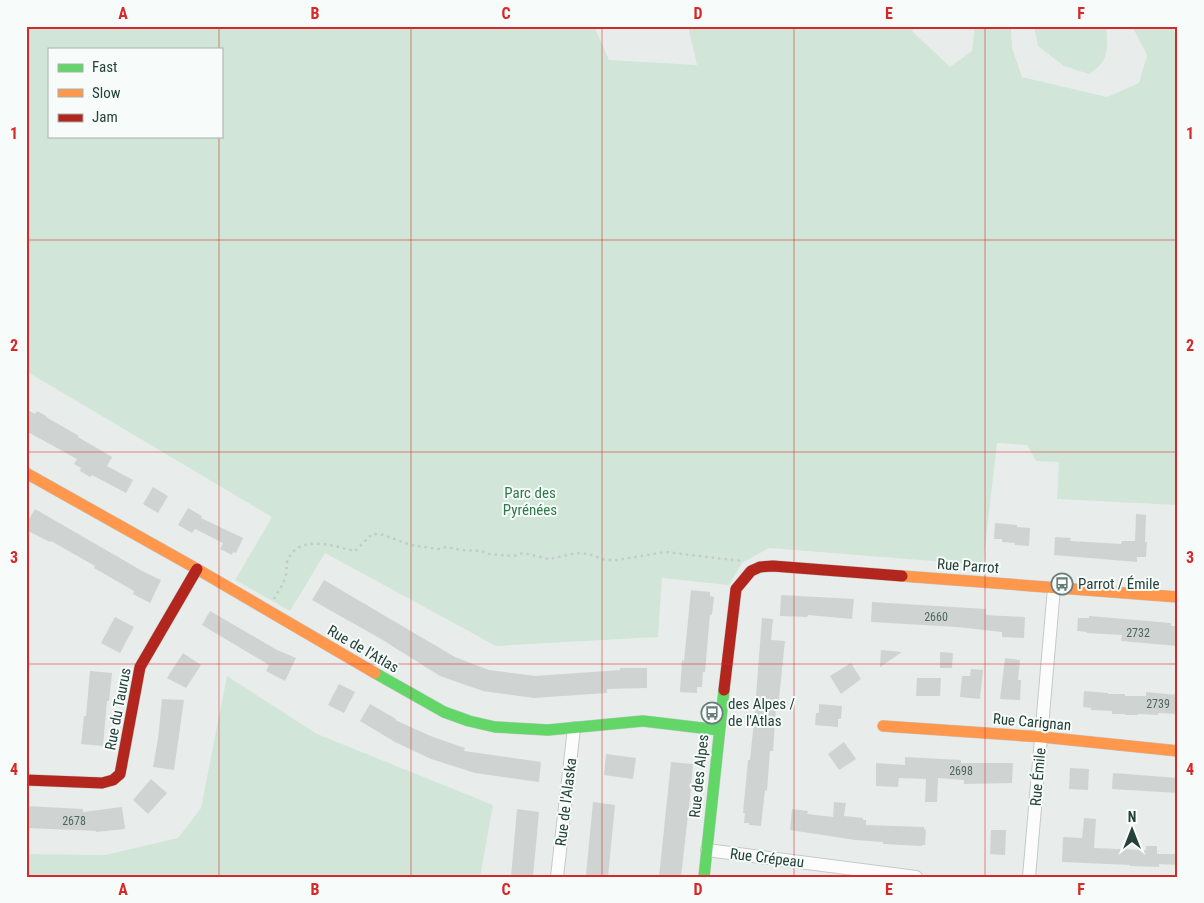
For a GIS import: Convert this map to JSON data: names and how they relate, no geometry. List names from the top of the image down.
{
  "streets": {
    "street": [
      "Rue Parrot",
      "Rue de l'Atlas",
      "Rue du Taurus",
      "Rue Carignan",
      "Rue des Alpes",
      "Rue Émile",
      "Rue de l'Alaska",
      "Rue Crépeau"
    ]
  },
  "crossings": [
    ["Rue Parrot", "Rue des Alpes"],
    ["Rue Parrot", "Rue Émile"],
    ["Rue de l'Atlas", "Rue du Taurus"],
    ["Rue de l'Atlas", "Rue des Alpes"],
    ["Rue de l'Atlas", "Rue de l'Alaska"],
    ["Rue Carignan", "Rue Émile"],
    ["Rue des Alpes", "Rue Crépeau"]
  ],
  "parks": ["Parc des Pyrénées"],
  "places": {
    "bus stop": ["Parrot / Émile", "des Alpes / de l'Atlas"]
  },
  "house_numbers": [
    "2660",
    "2732",
    "2739",
    "2698",
    "2678"
  ],
  "legend": ["Fast", "Slow", "Jam"],
  "north": "top",
  "grid": {
    "columns": [
      "A",
      "B",
      "C",
      "D",
      "E",
      "F"
    ],
    "rows": [
      "1",
      "2",
      "3",
      "4"
    ]
  }
}
